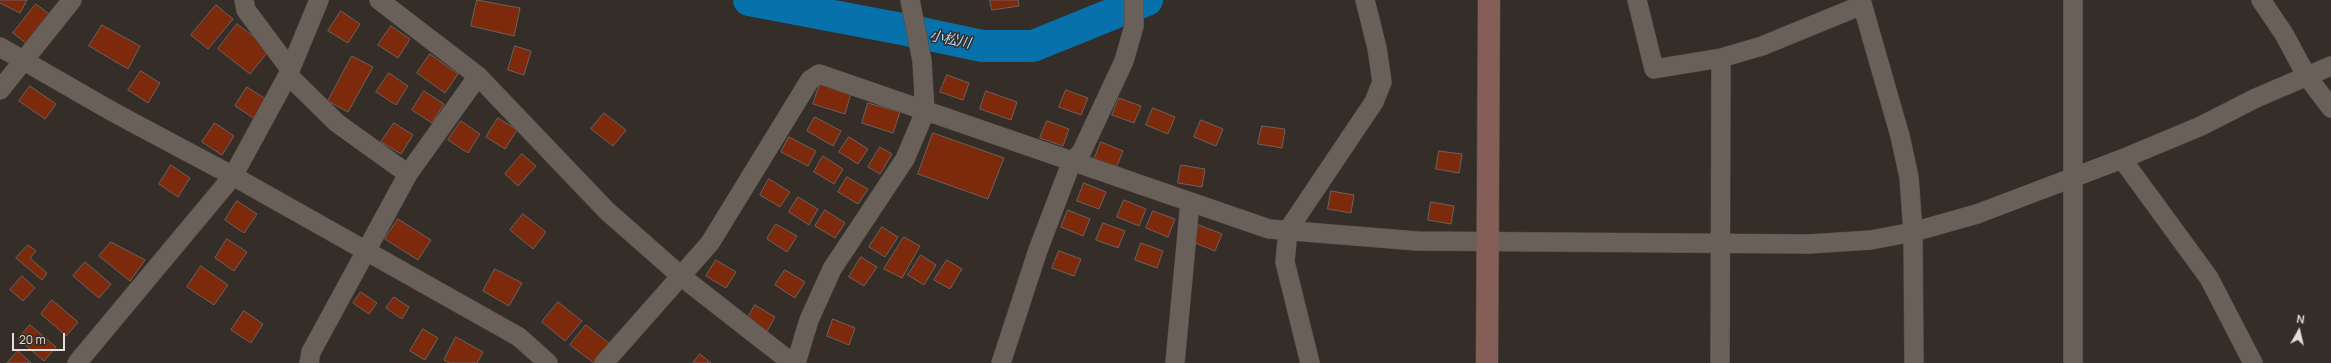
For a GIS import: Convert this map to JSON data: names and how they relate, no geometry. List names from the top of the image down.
{
  "water": ["小松川"],
  "scale_bar": "20 m",
  "north": "top"
}
